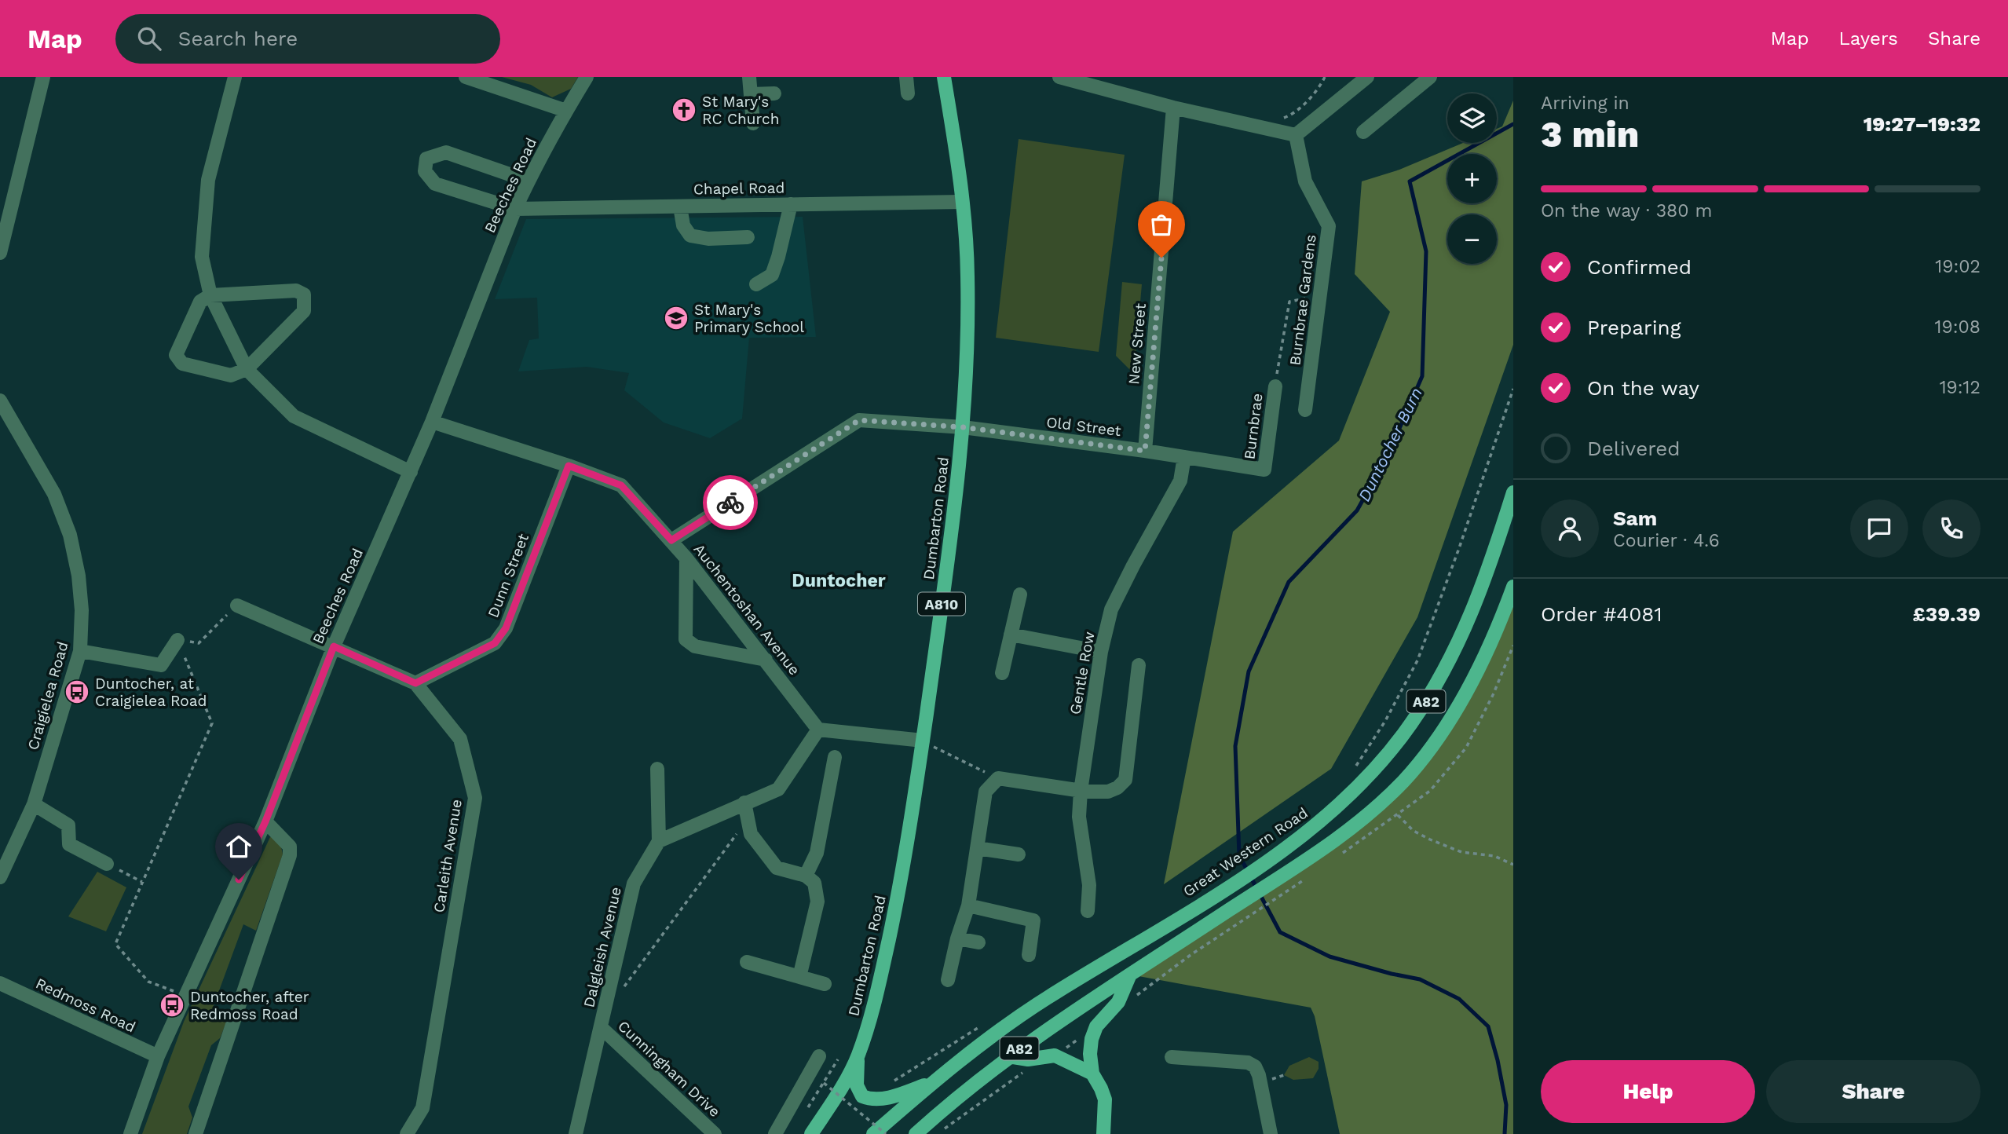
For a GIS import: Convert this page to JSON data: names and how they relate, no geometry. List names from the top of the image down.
{
  "streets": {
    "main road": [
      "Dumbarton Road",
      "A810",
      "A82",
      "Great Western Road"
    ],
    "street": [
      "Beeches Road",
      "Chapel Road",
      "Burnbrae Gardens",
      "New Street",
      "Old Street",
      "Burnbrae",
      "Dunn Street",
      "Auchentoshan Avenue",
      "Gentle Row",
      "Craigielea Road",
      "Carleith Avenue",
      "Dalgleish Avenue",
      "Redmoss Road",
      "Cunningham Drive"
    ]
  },
  "crossings": [
    ["Beeches Road", "Chapel Road"],
    ["Beeches Road", "Auchentoshan Avenue"],
    ["Beeches Road", "Carleith Avenue"],
    ["Beeches Road", "Redmoss Road"],
    ["Chapel Road", "Dumbarton Road"],
    ["New Street", "Old Street"],
    ["Old Street", "Burnbrae"],
    ["Old Street", "Dumbarton Road"],
    ["Old Street", "Auchentoshan Avenue"],
    ["Old Street", "Gentle Row"],
    ["Dunn Street", "Auchentoshan Avenue"],
    ["Dunn Street", "Carleith Avenue"],
    ["Dalgleish Avenue", "Cunningham Drive"]
  ],
  "districts": ["Duntocher"],
  "water": ["Duntocher Burn"],
  "places": {
    "church": ["St Mary's RC Church"],
    "school or university": ["St Mary's Primary School"],
    "bus stop": ["Duntocher, at Craigielea Road", "Duntocher, after Redmoss Road"]
  },
  "page": {
    "header": "Map",
    "search": "Search here",
    "nav": ["Map", "Layers", "Share"],
    "heading": ["3 min", "Arriving in", "19:27–19:32"],
    "panel": [
      "Sam",
      "Courier · 4.6",
      "Order #4081",
      "£39.39"
    ],
    "map_buttons": ["+", "−"],
    "bar": "On the way · 380 m",
    "list": [
      ["Confirmed", "19:02"],
      ["Preparing", "19:08"],
      ["On the way", "19:12"],
      "Delivered"
    ],
    "buttons": ["Help", "Share"]
  }
}
